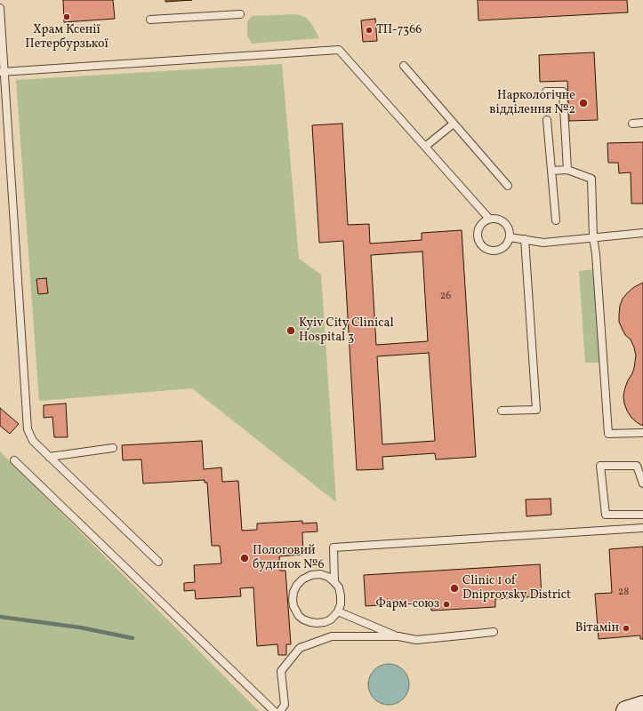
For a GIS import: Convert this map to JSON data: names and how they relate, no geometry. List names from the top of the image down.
{
  "places": [
    "Храм Ксенії Петербурзької",
    "ТП-7366",
    "Наркологічне відділення №2",
    "Kyiv City Clinical Hospital 3",
    "Пологовий будинок №6",
    "Clinic 1 of Dniprovsky District",
    "Фарм-союз",
    "Вітамін"
  ],
  "house_numbers": ["26", "28"]
}
